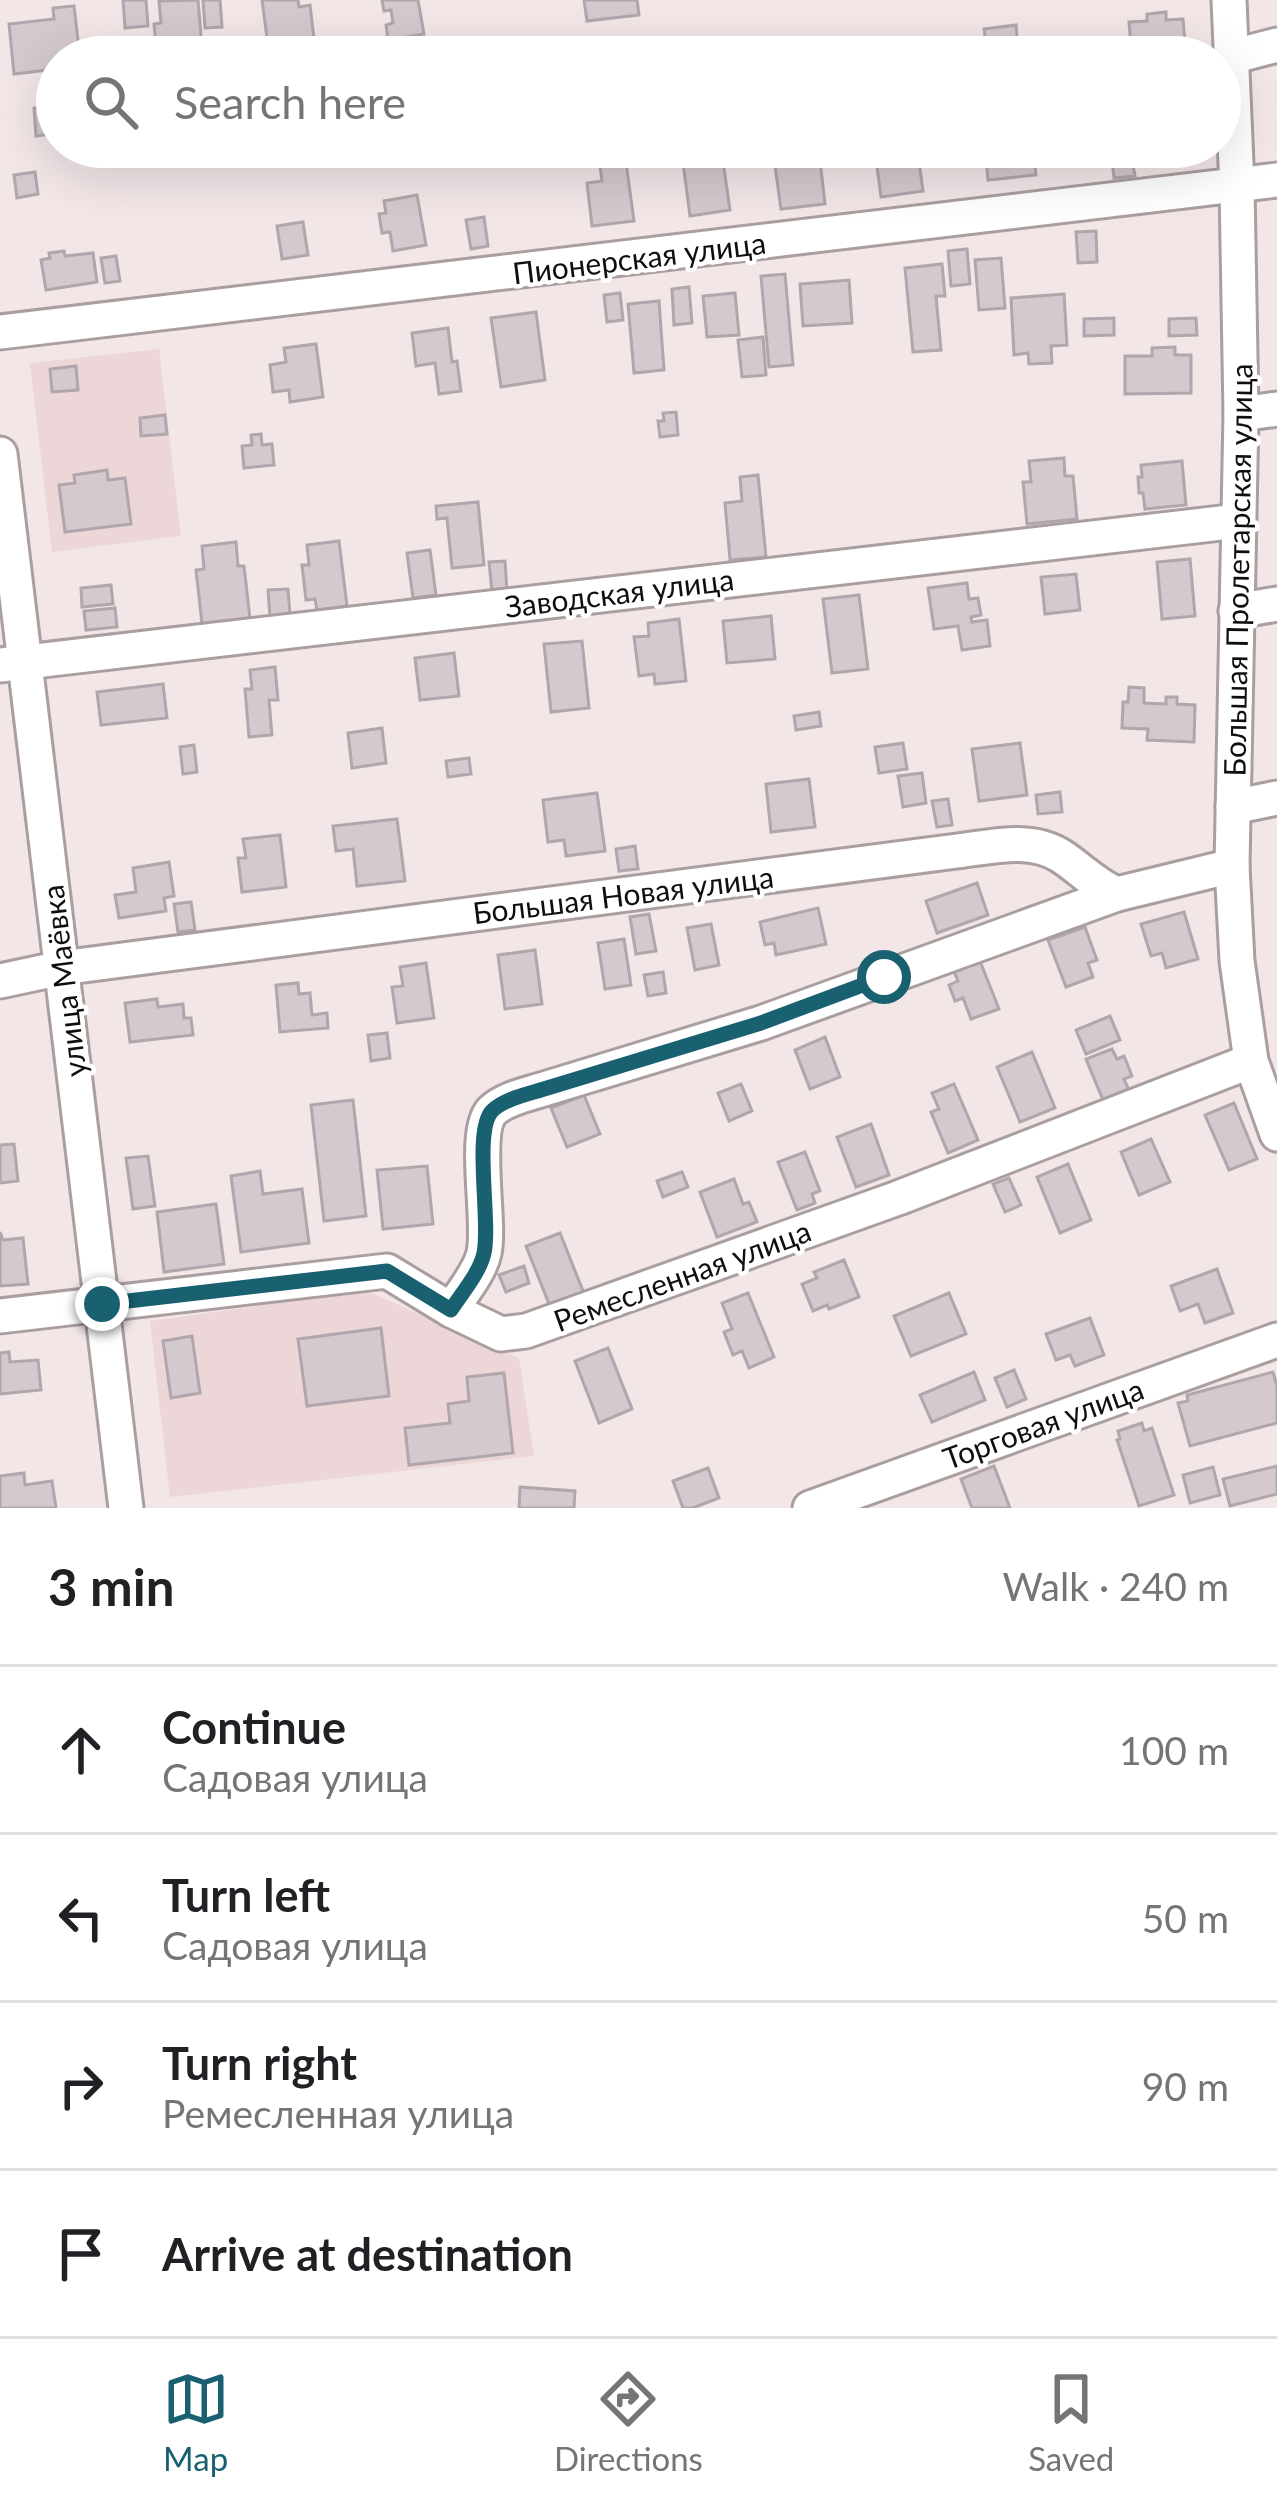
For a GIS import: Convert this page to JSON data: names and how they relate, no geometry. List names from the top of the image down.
{
  "streets": {
    "street": [
      "Пионерская улица",
      "Большая Пролетарская улица",
      "Заводская улица",
      "Большая Новая улица",
      "улица Маёвка",
      "Ремесленная улица",
      "Торговая улица"
    ]
  },
  "crossings": [
    ["Пионерская улица", "Большая Пролетарская улица"],
    ["Большая Пролетарская улица", "Заводская улица"],
    ["Большая Пролетарская улица", "Ремесленная улица"],
    ["Заводская улица", "улица Маёвка"],
    ["Большая Новая улица", "улица Маёвка"],
    ["улица Маёвка", "Ремесленная улица"]
  ],
  "page": {
    "search": "Search here",
    "heading": ["3 min", "Walk · 240 m"],
    "list": [
      ["Continue", "Садовая улица", "100 m"],
      ["Turn left", "Садовая улица", "50 m"],
      ["Turn right", "Ремесленная улица", "90 m"],
      "Arrive at destination"
    ],
    "nav": ["Map", "Directions", "Saved"]
  }
}
